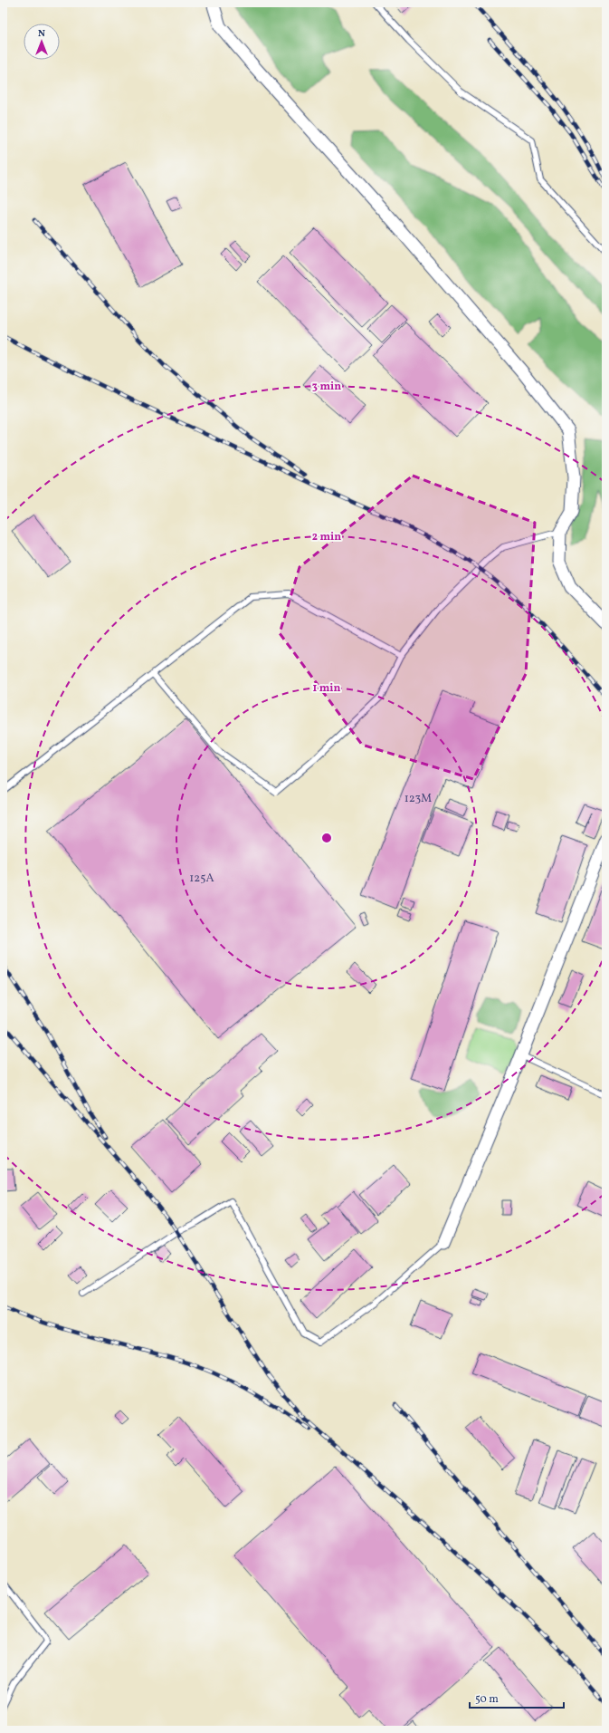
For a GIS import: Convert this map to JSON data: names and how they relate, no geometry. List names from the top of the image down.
{
  "house_numbers": ["123М", "125А"],
  "scale_bar": "50 m",
  "north": "top",
  "rings": ["3 min", "2 min", "1 min"]
}
